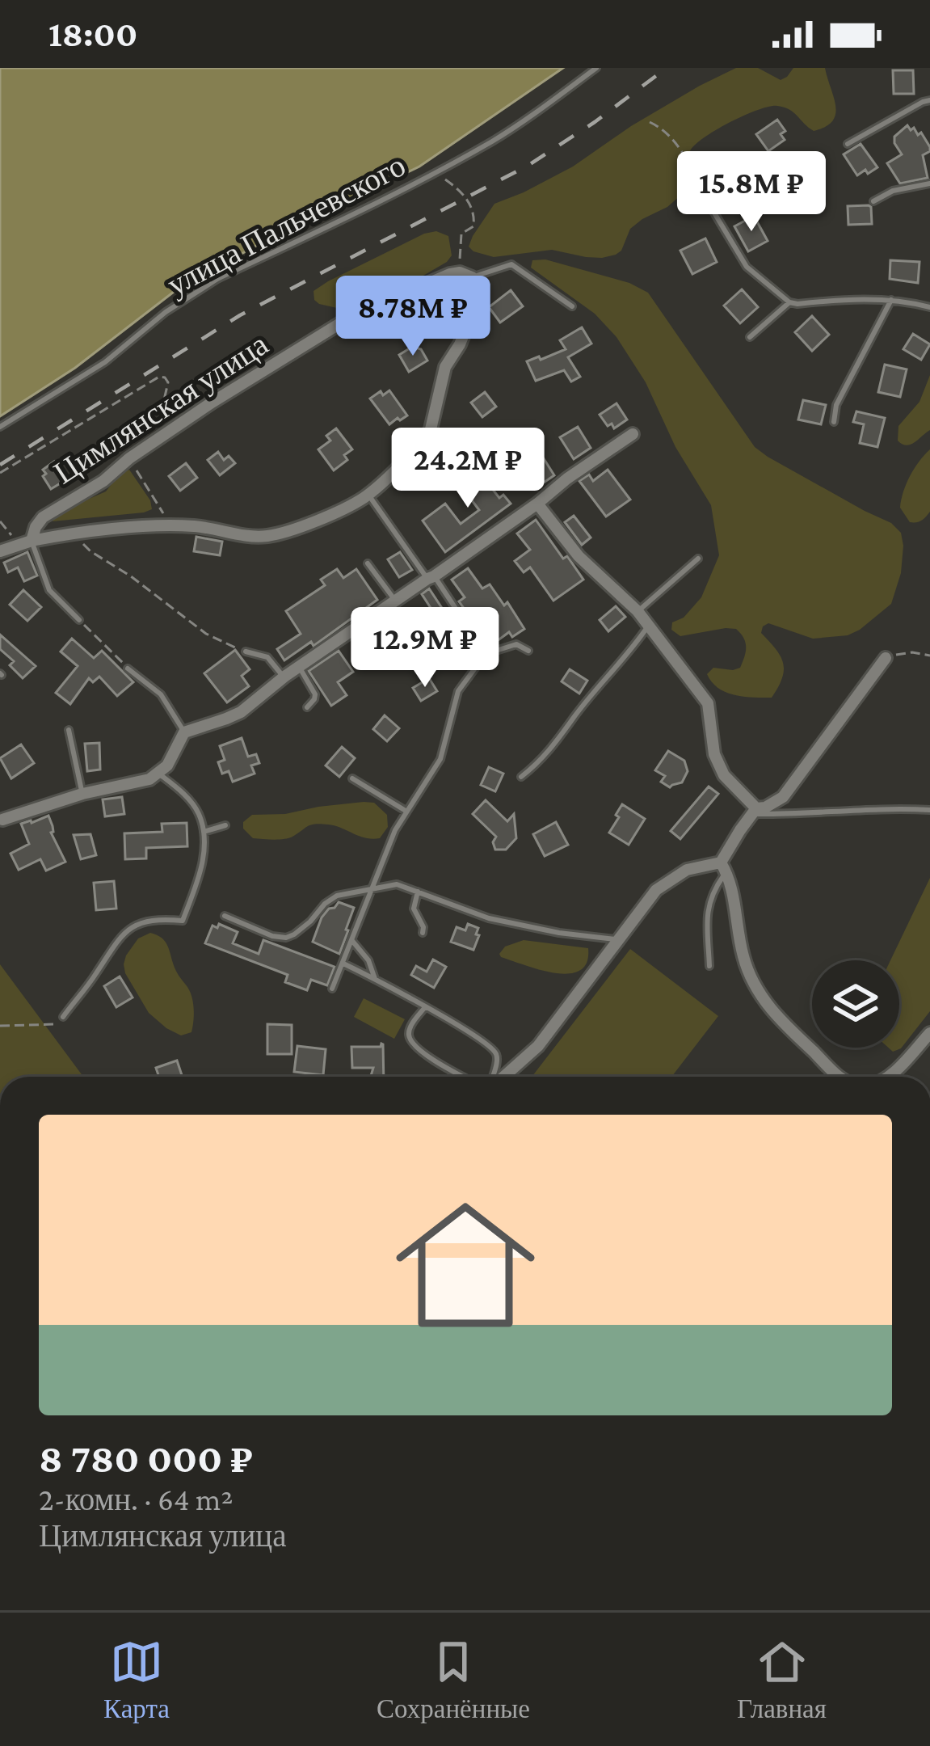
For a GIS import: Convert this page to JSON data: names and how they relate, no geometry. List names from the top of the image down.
{
  "streets": {
    "street": ["Цимлянская улица"],
    "lane": ["улица Пальчевского"]
  },
  "page": {
    "status": "18:00",
    "price": [
      "15.8M ₽",
      "8.78M ₽",
      "24.2M ₽",
      "12.9M ₽"
    ],
    "list": [
      {
        "name": "8 780 000 ₽",
        "note": "2-комн. · 64 m² · Цимлянская улица"
      }
    ],
    "tabs": ["Карта", "Сохранённые", "Главная"]
  }
}
